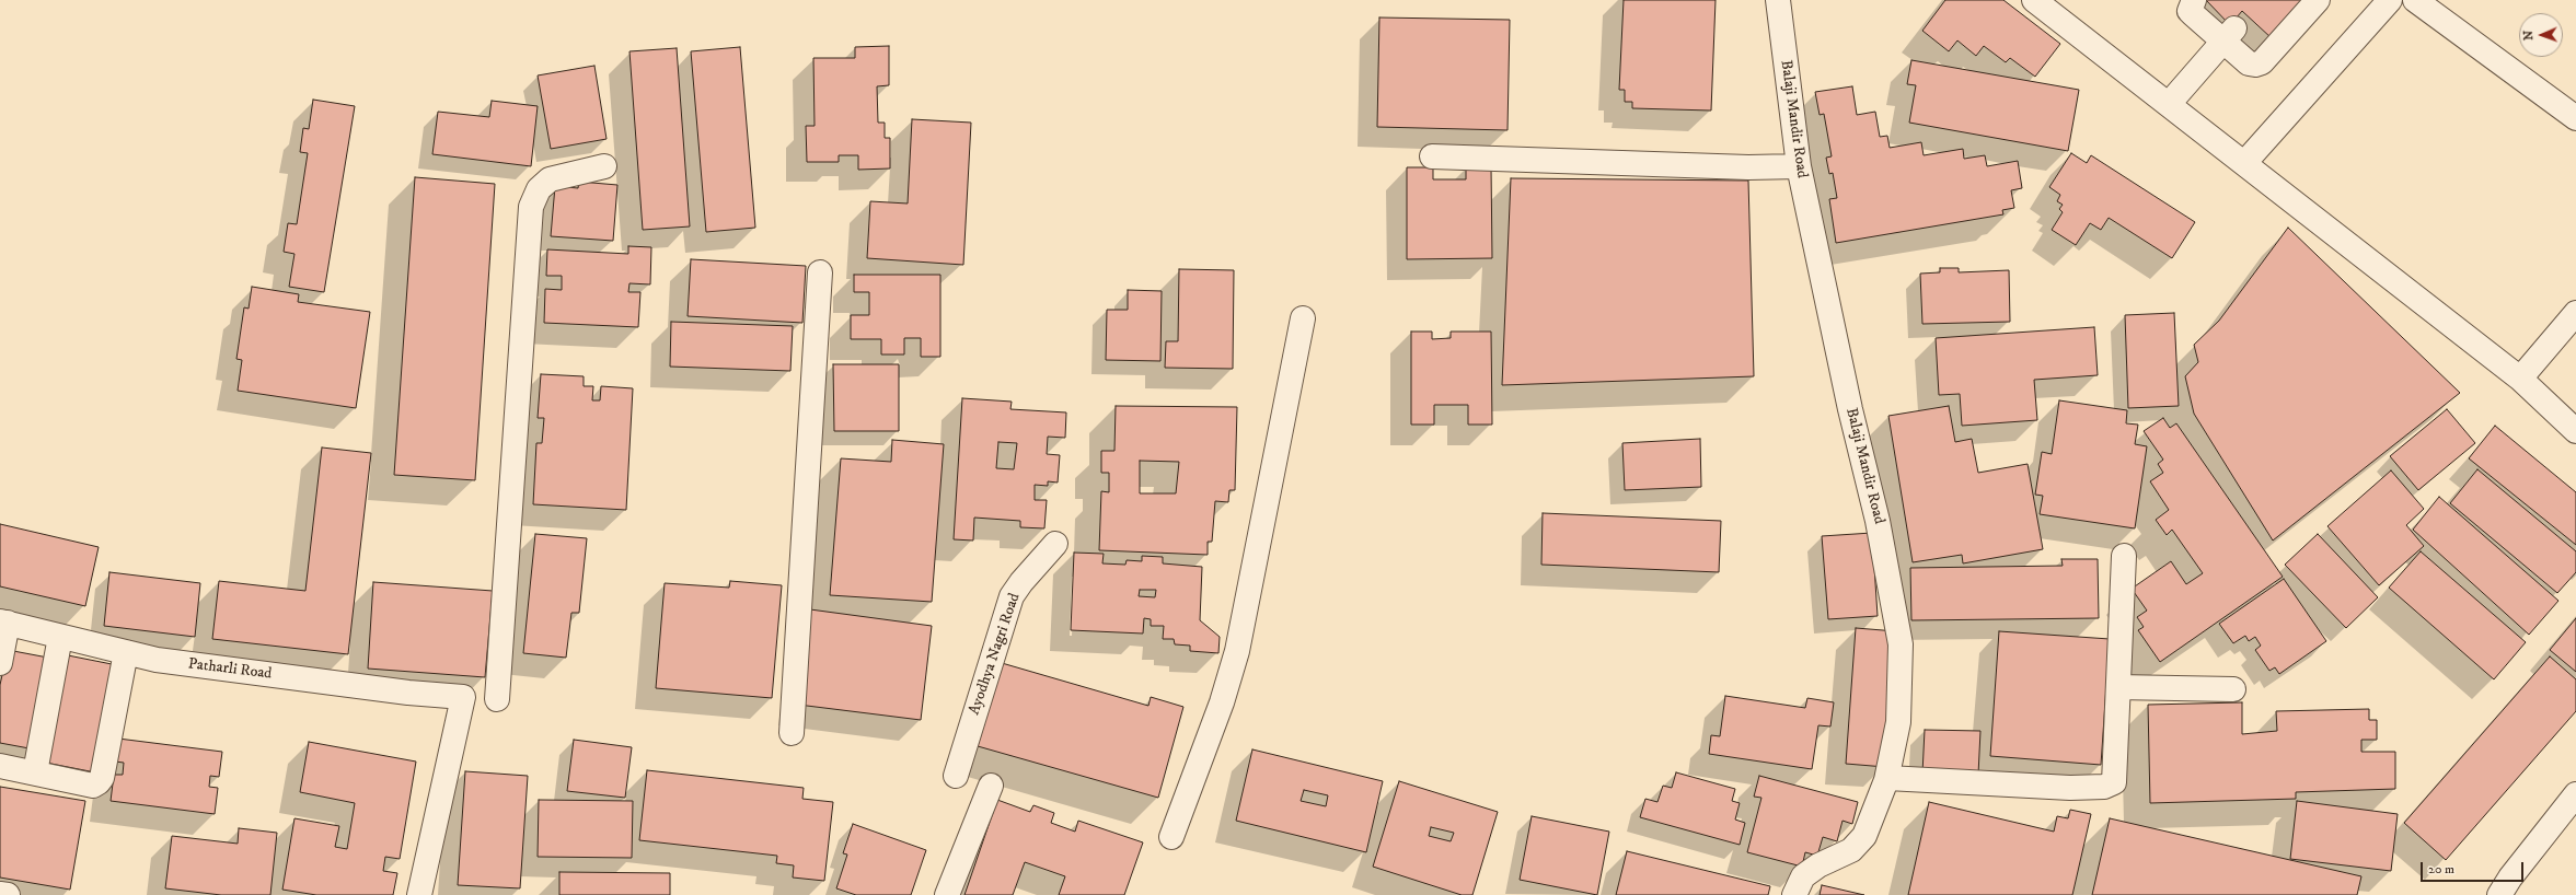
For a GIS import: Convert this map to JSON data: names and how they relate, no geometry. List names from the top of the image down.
{
  "streets": {
    "street": ["Balaji Mandir Road", "Ayodhya Nagri Road", "Patharli Road"]
  },
  "scale_bar": "20 m",
  "north": "left"
}
